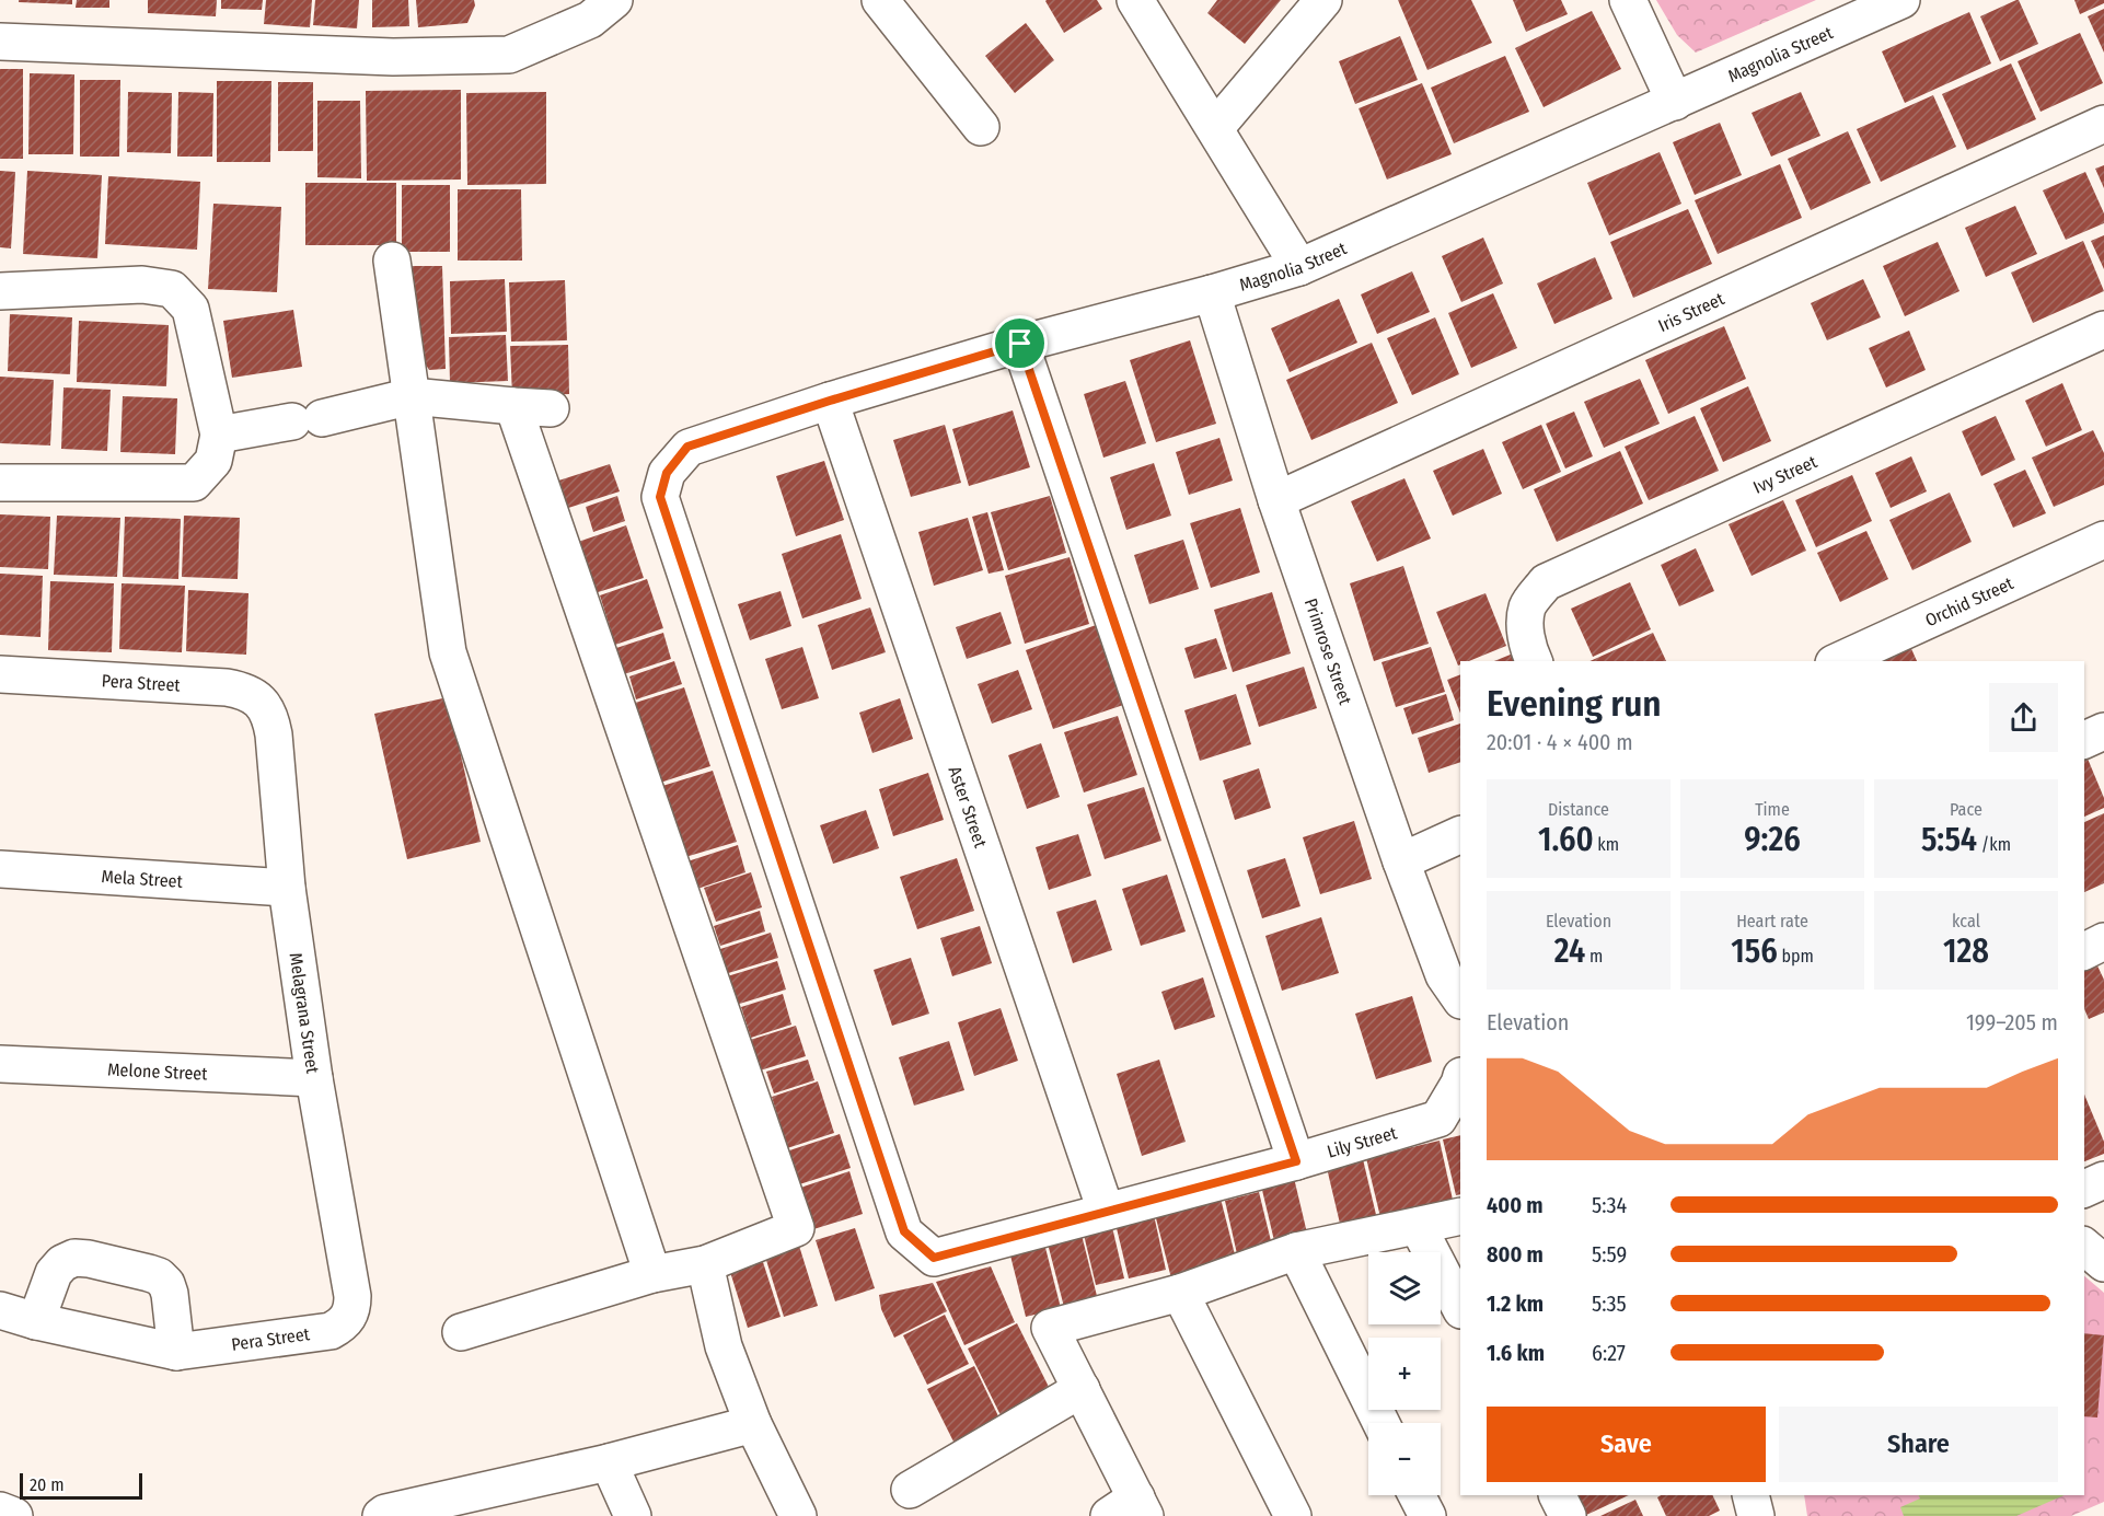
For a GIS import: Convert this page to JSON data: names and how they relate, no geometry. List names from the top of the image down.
{
  "streets": {
    "street": [
      "Magnolia Street",
      "Iris Street",
      "Ivy Street",
      "Orchid Street",
      "Primrose Street",
      "Pera Street",
      "Aster Street",
      "Mela Street",
      "Melagrana Street",
      "Melone Street",
      "Lily Street"
    ]
  },
  "crossings": [
    ["Magnolia Street", "Primrose Street"],
    ["Magnolia Street", "Aster Street"],
    ["Magnolia Street", "Lily Street"],
    ["Iris Street", "Primrose Street"],
    ["Pera Street", "Melagrana Street"],
    ["Aster Street", "Lily Street"],
    ["Mela Street", "Melagrana Street"],
    ["Melagrana Street", "Melone Street"]
  ],
  "scale_bar": "20 m",
  "page": {
    "heading": ["Evening run", "20:01 · 4 × 400 m"],
    "stats": [
      ["Distance", "1.60 km"],
      ["Time", "9:26"],
      ["Pace", "5:54 /km"],
      ["Elevation", "24 m"],
      ["Heart rate", "156 bpm"],
      ["kcal", "128"]
    ],
    "chart": ["Elevation", "199–205 m"],
    "list": [
      {
        "name": "400 m",
        "note": "5:34"
      },
      {
        "name": "800 m",
        "note": "5:59"
      },
      {
        "name": "1.2 km",
        "note": "5:35"
      },
      {
        "name": "1.6 km",
        "note": "6:27"
      }
    ],
    "map_buttons": ["+", "−"],
    "buttons": ["Save", "Share"],
    "scale": "20 m"
  }
}
